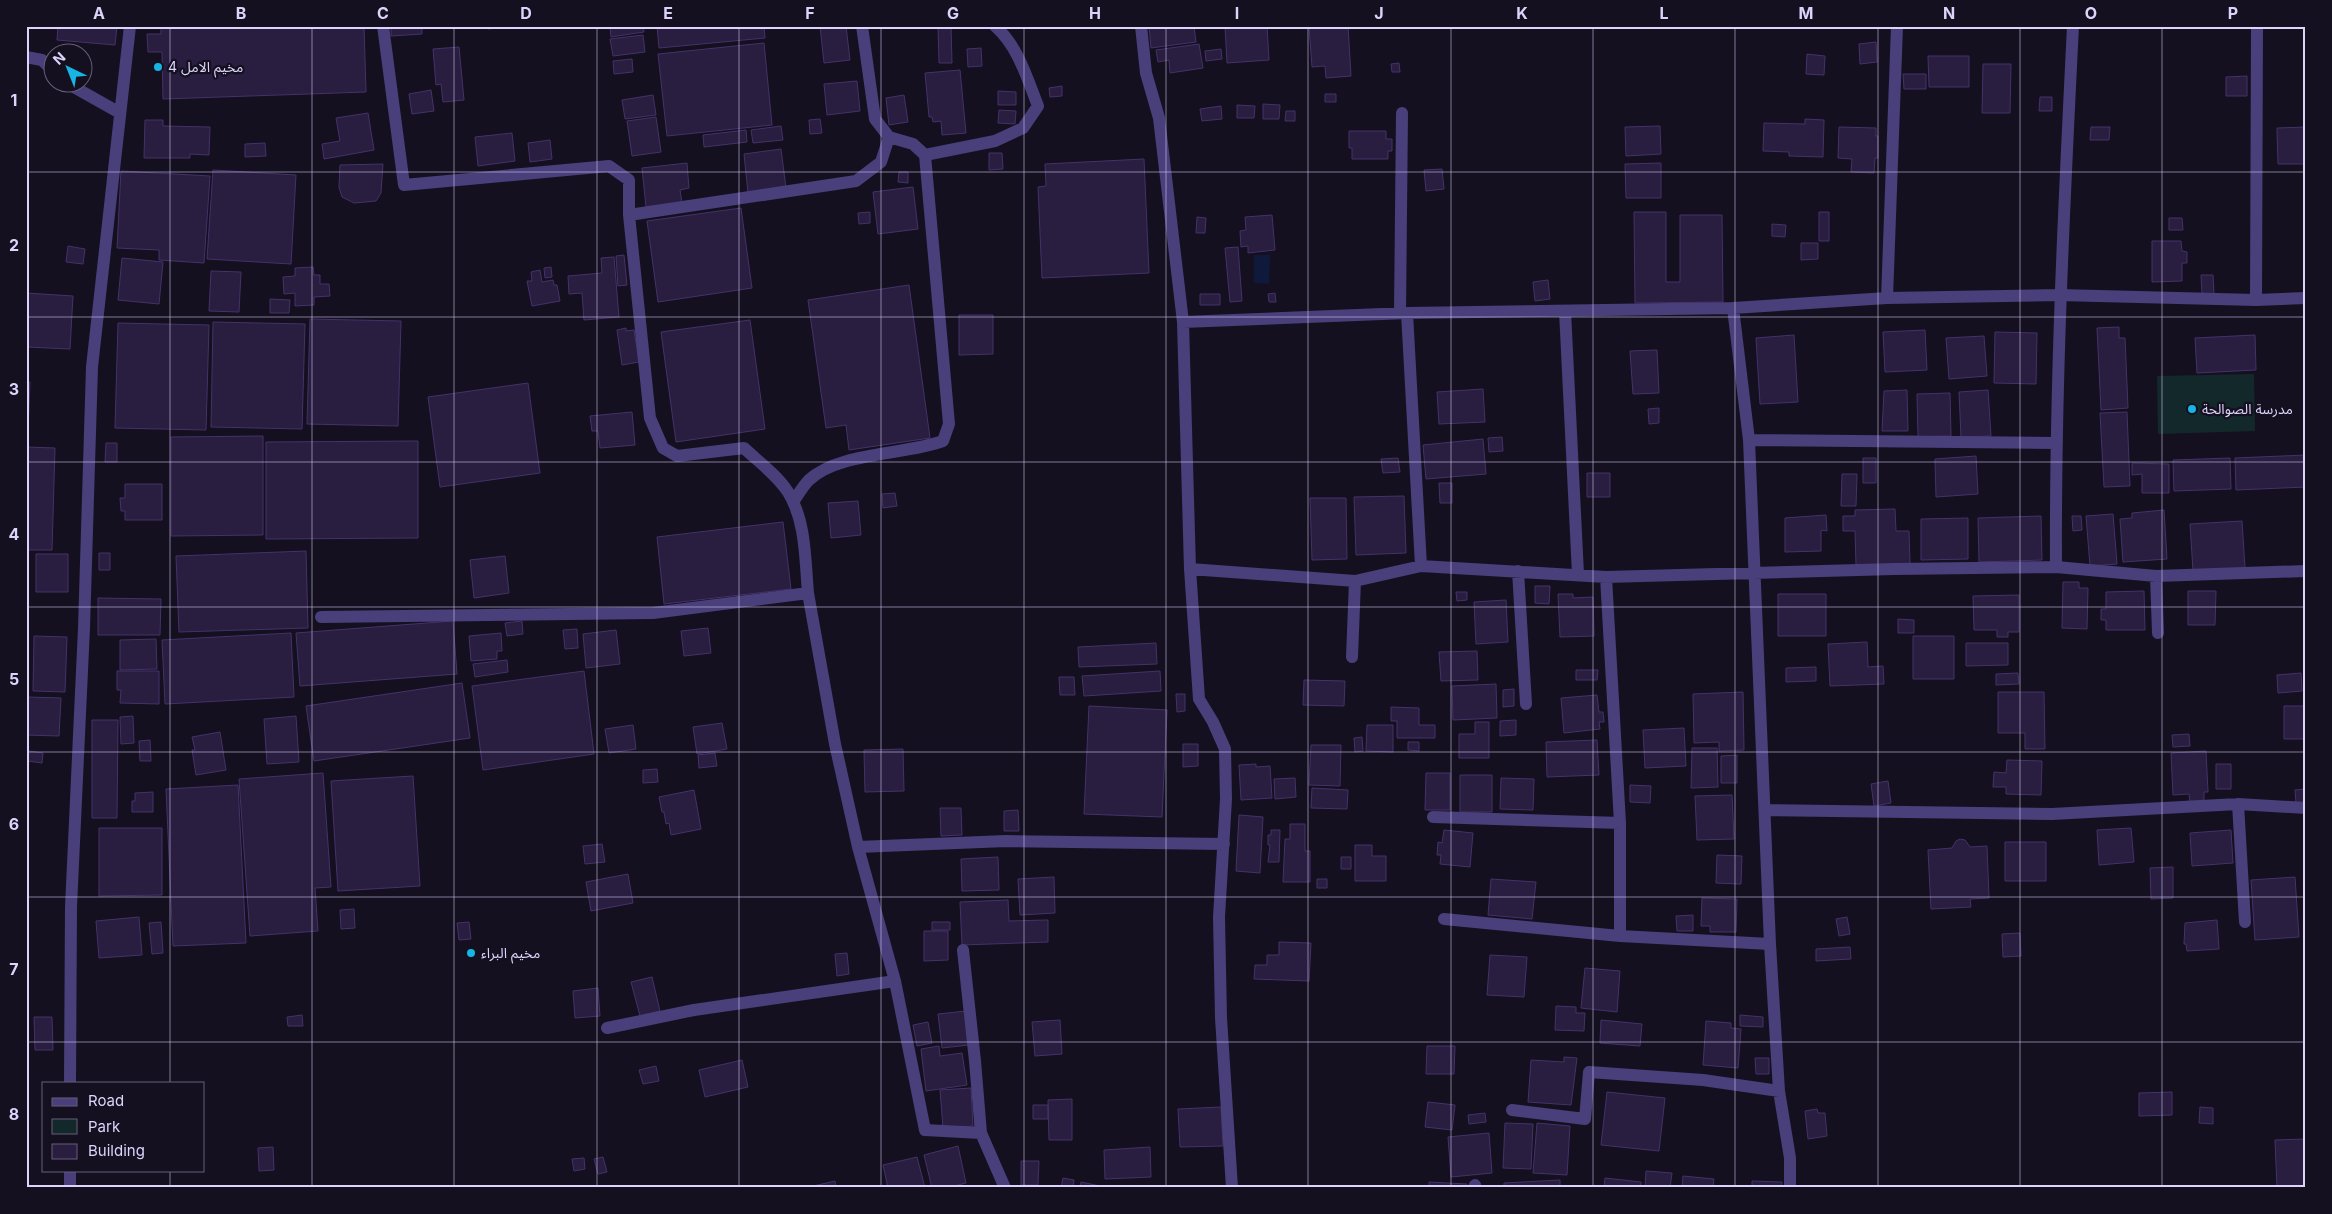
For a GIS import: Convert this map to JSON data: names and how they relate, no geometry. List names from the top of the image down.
{
  "places": ["مخيم الامل 4", "مدرسة الصوالحة", "مخيم البراء"],
  "legend": ["Road", "Park", "Building"],
  "north": "top left",
  "grid": {
    "columns": [
      "A",
      "B",
      "C",
      "D",
      "E",
      "F",
      "G",
      "H",
      "I",
      "J",
      "K",
      "L",
      "M",
      "N",
      "O",
      "P"
    ],
    "rows": [
      "1",
      "2",
      "3",
      "4",
      "5",
      "6",
      "7",
      "8"
    ]
  }
}
